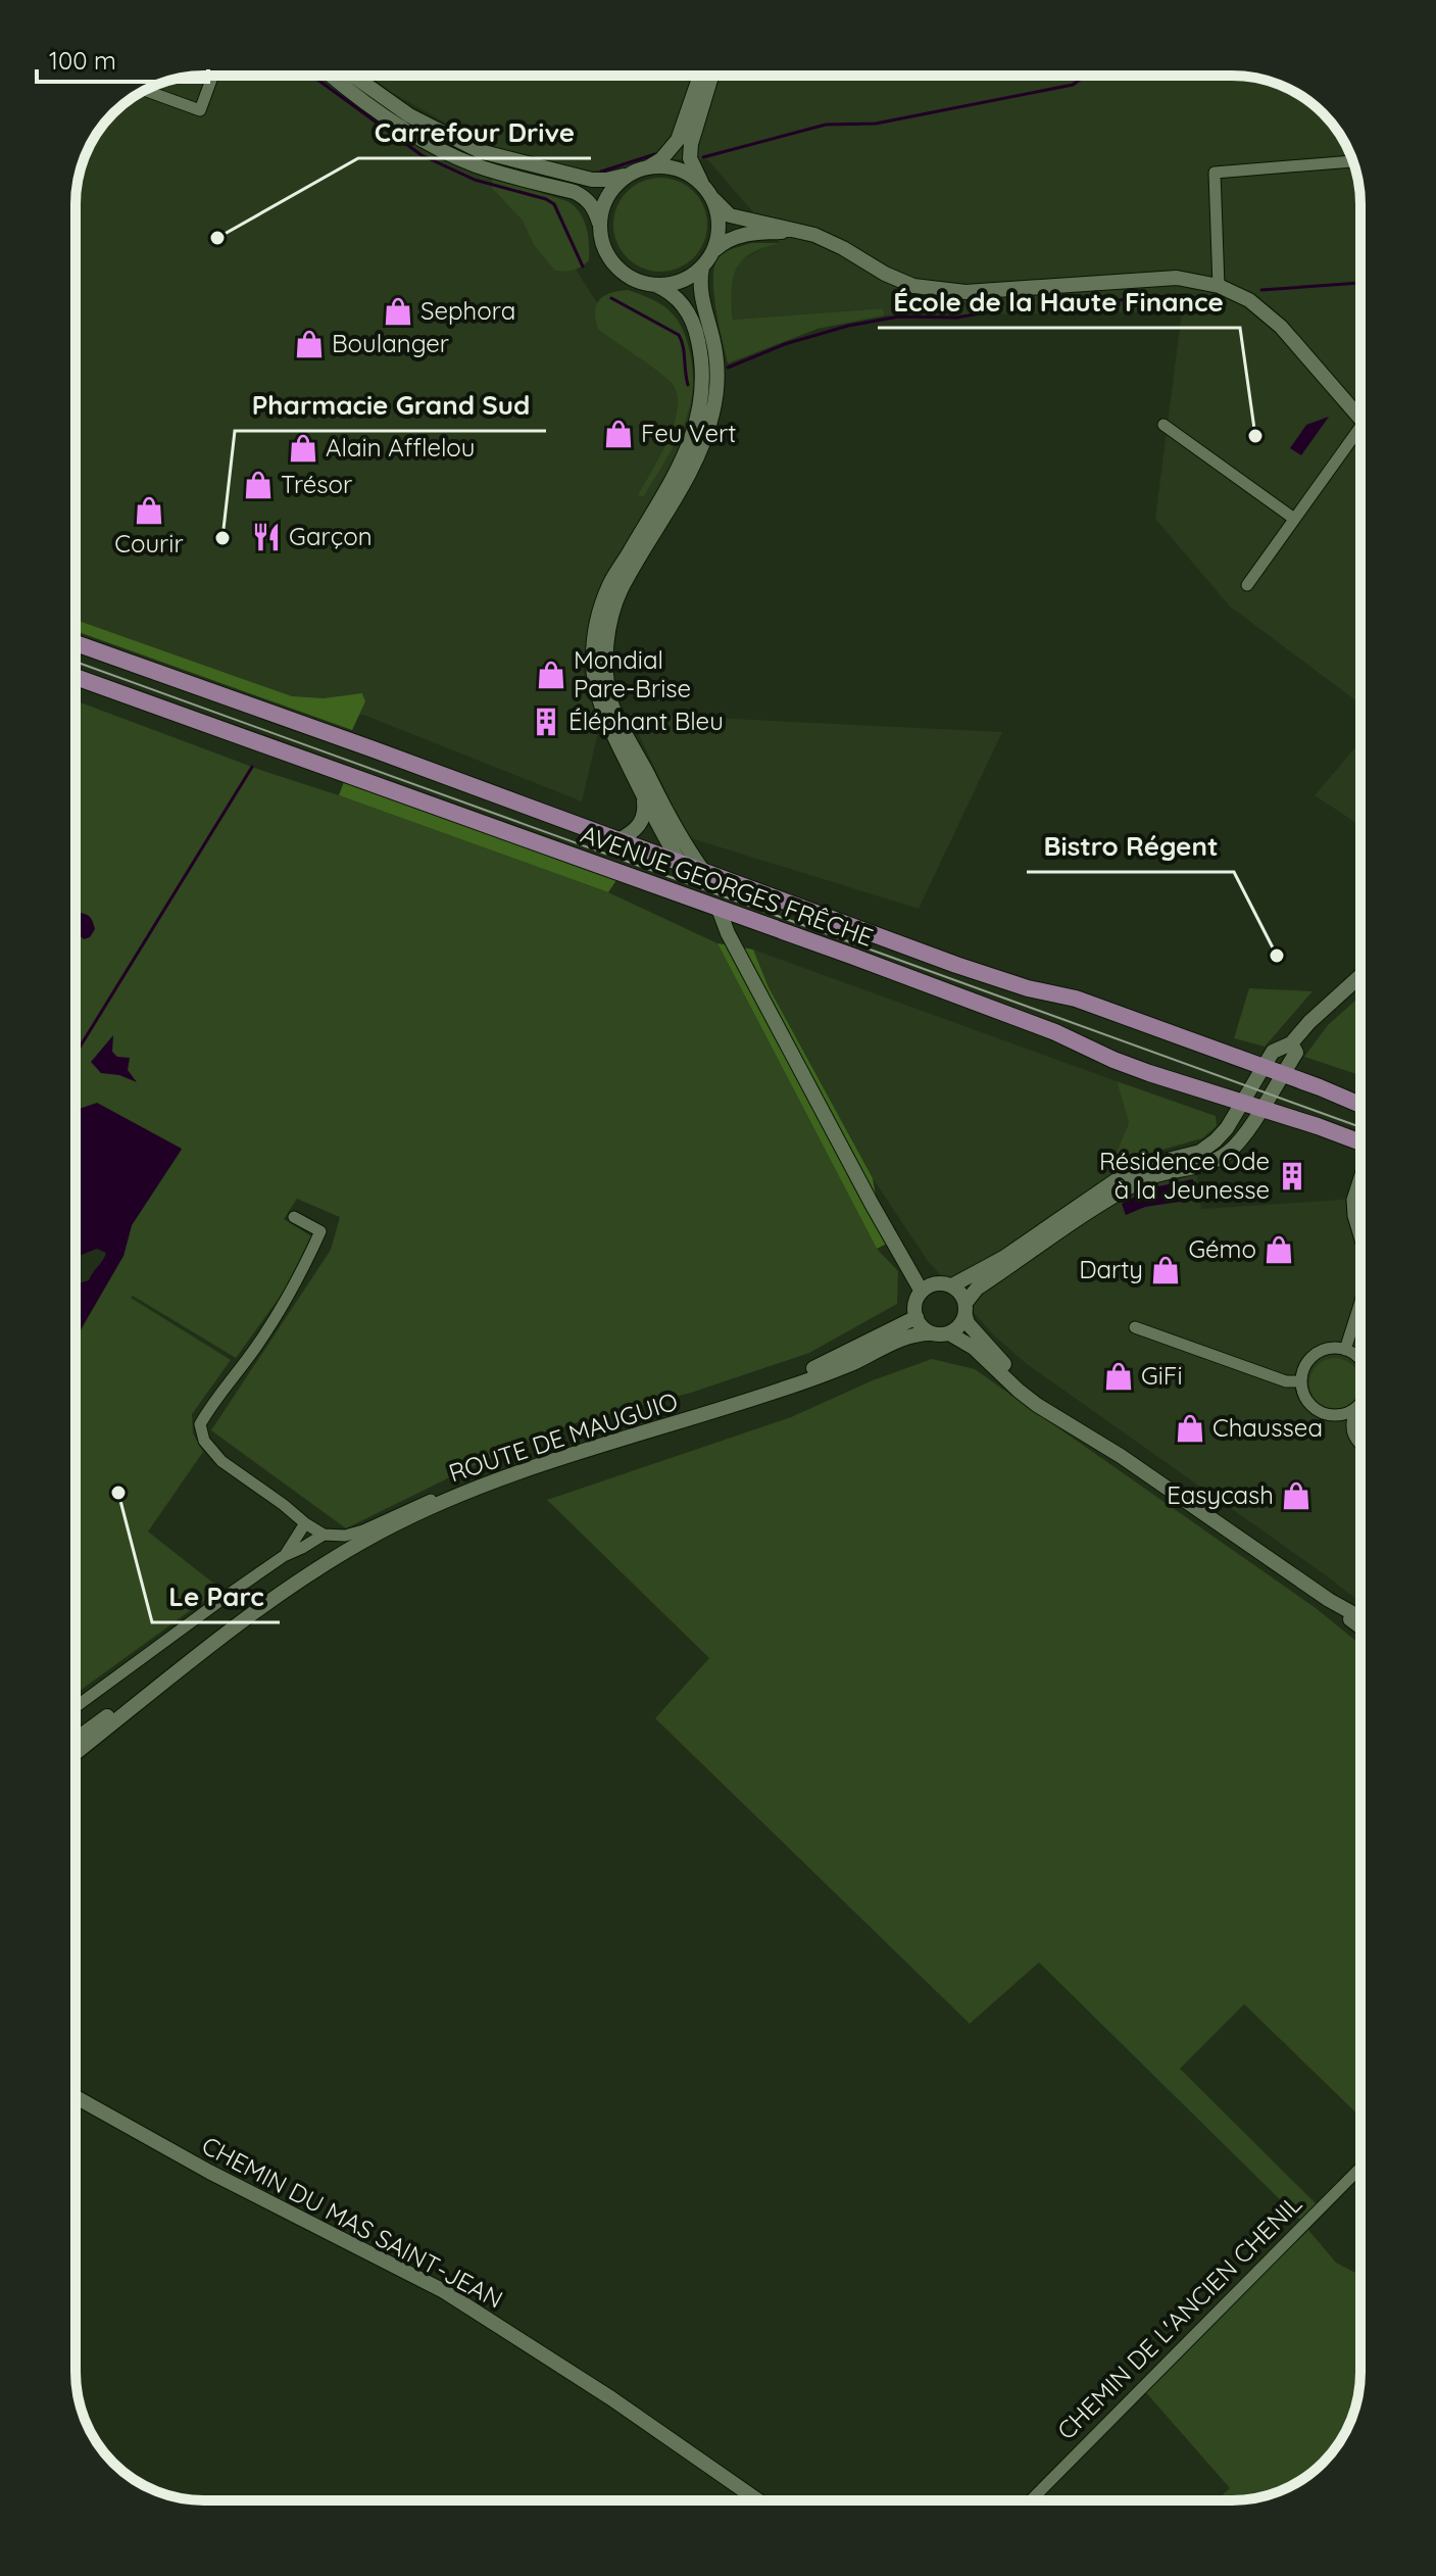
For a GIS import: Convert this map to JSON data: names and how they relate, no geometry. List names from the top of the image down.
{
  "streets": {
    "main road": ["AVENUE GEORGES FRÊCHE"],
    "street": ["ROUTE DE MAUGUIO", "CHEMIN DU MAS SAINT-JEAN", "CHEMIN DE L'ANCIEN CHENIL"]
  },
  "places": {
    "other": [
      "Carrefour Drive",
      "École de la Haute Finance",
      "Pharmacie Grand Sud",
      "Bistro Régent",
      "Le Parc"
    ],
    "shop": [
      "Sephora",
      "Boulanger",
      "Feu Vert",
      "Alain Afflelou",
      "Trésor",
      "Courir",
      "Mondial Pare-Brise",
      "Gémo",
      "Darty",
      "GiFi",
      "Chaussea",
      "Easycash"
    ],
    "restaurant": ["Garçon"],
    "building": ["Éléphant Bleu", "Résidence Ode à la Jeunesse"]
  },
  "scale_bar": "100 m"
}
